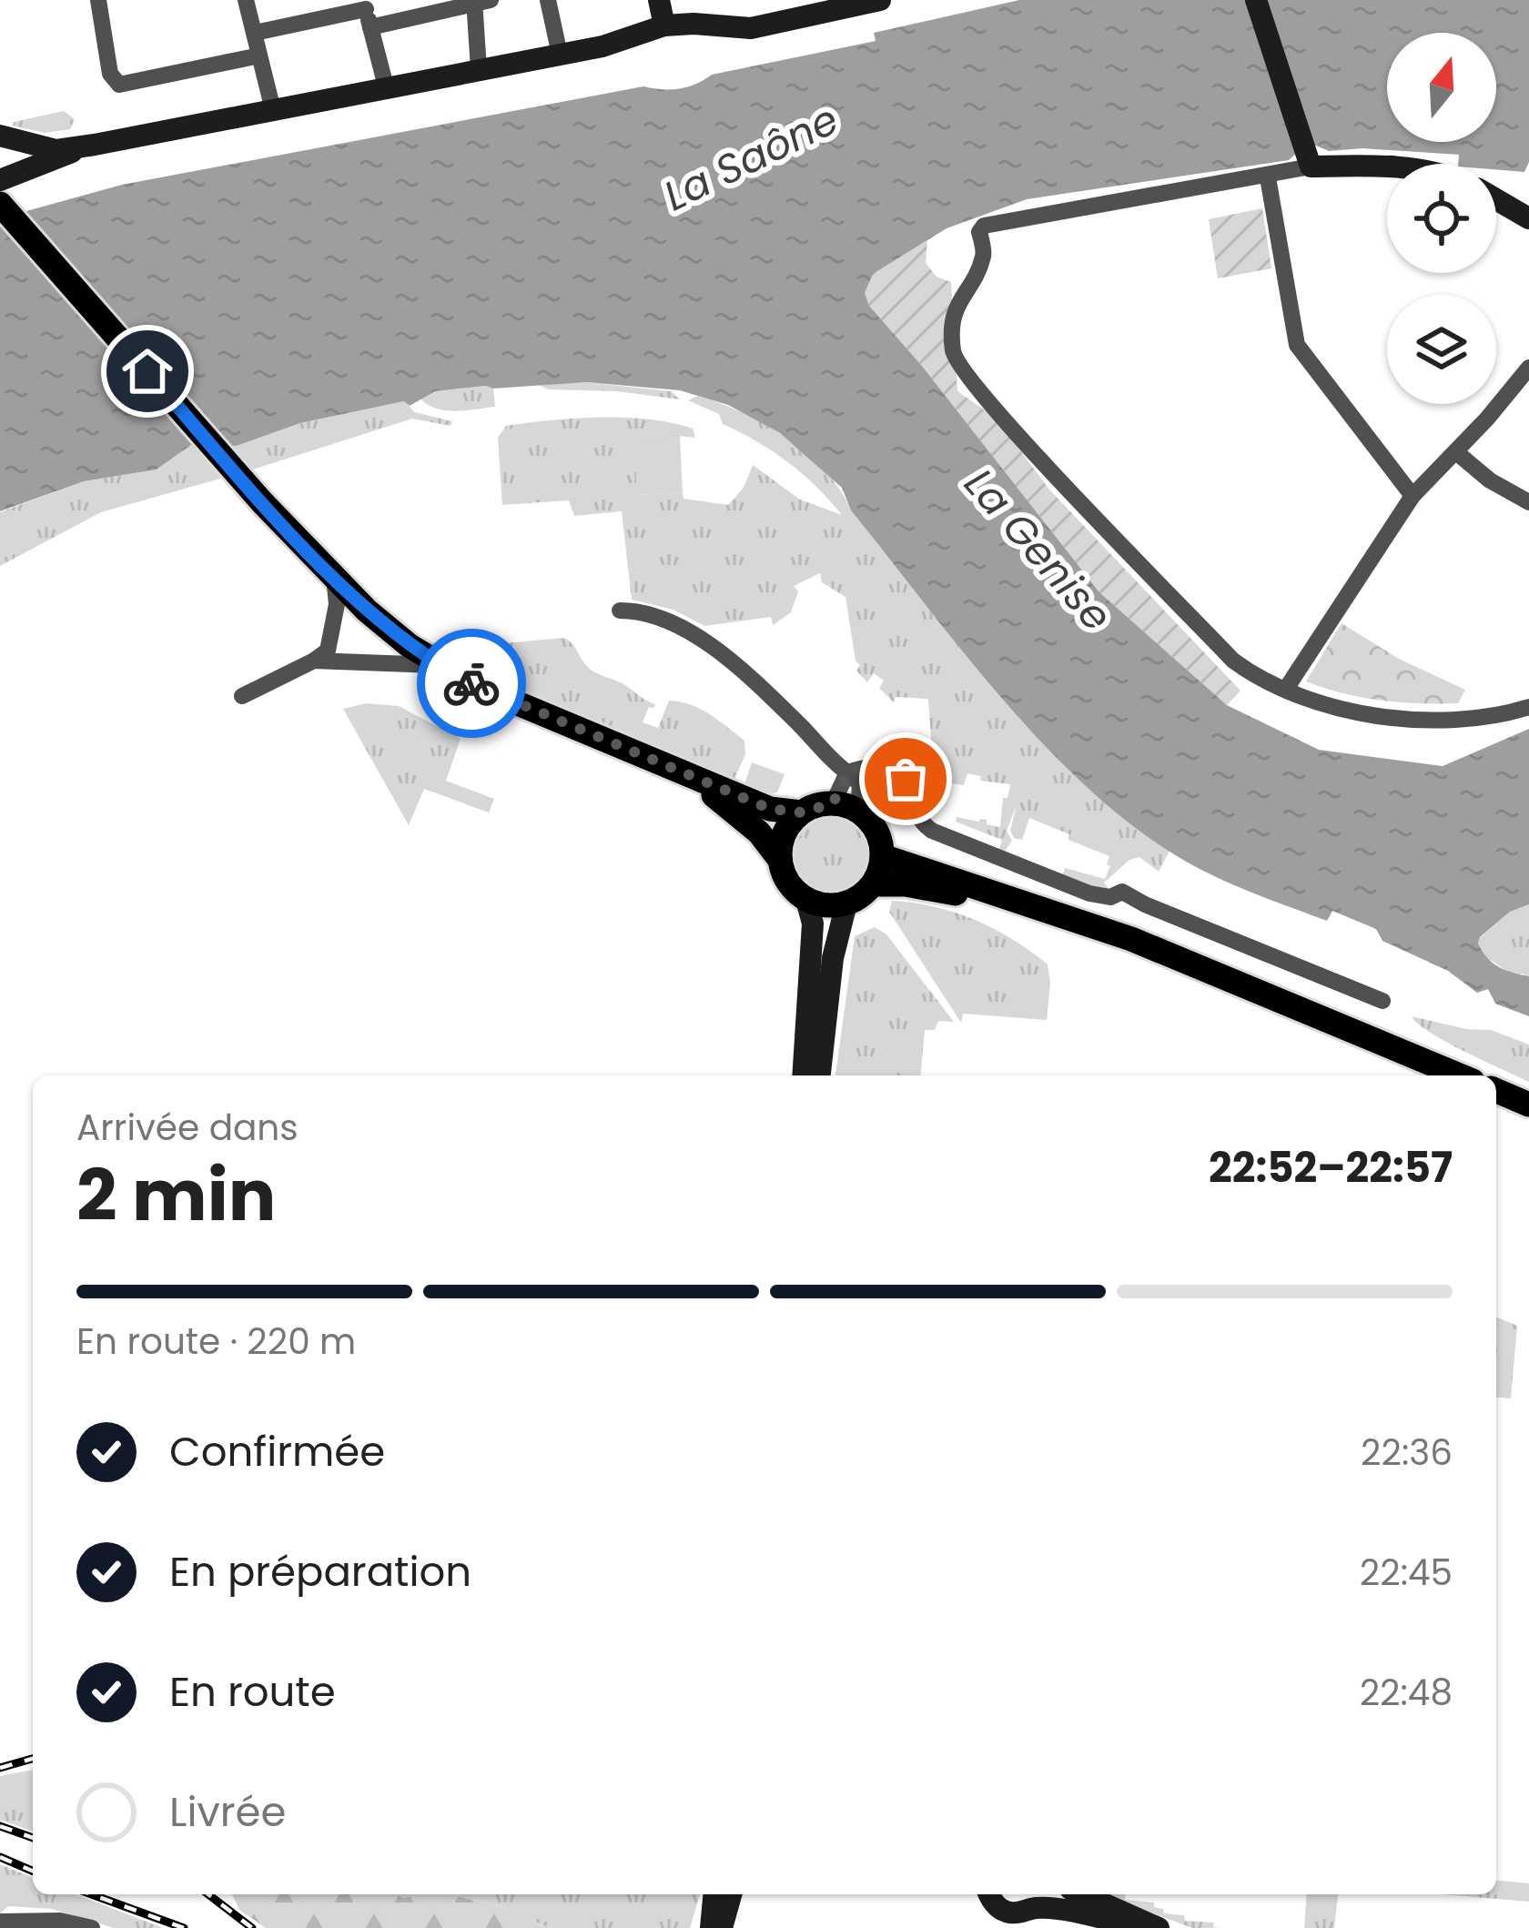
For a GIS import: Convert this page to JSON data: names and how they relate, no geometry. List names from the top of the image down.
{
  "water": ["La Saône", "La Genise"],
  "north": "top",
  "page": {
    "heading": ["2 min", "Arrivée dans", "22:52–22:57"],
    "bar": "En route · 220 m",
    "list": [
      ["Confirmée", "22:36"],
      ["En préparation", "22:45"],
      ["En route", "22:48"],
      "Livrée"
    ]
  }
}
